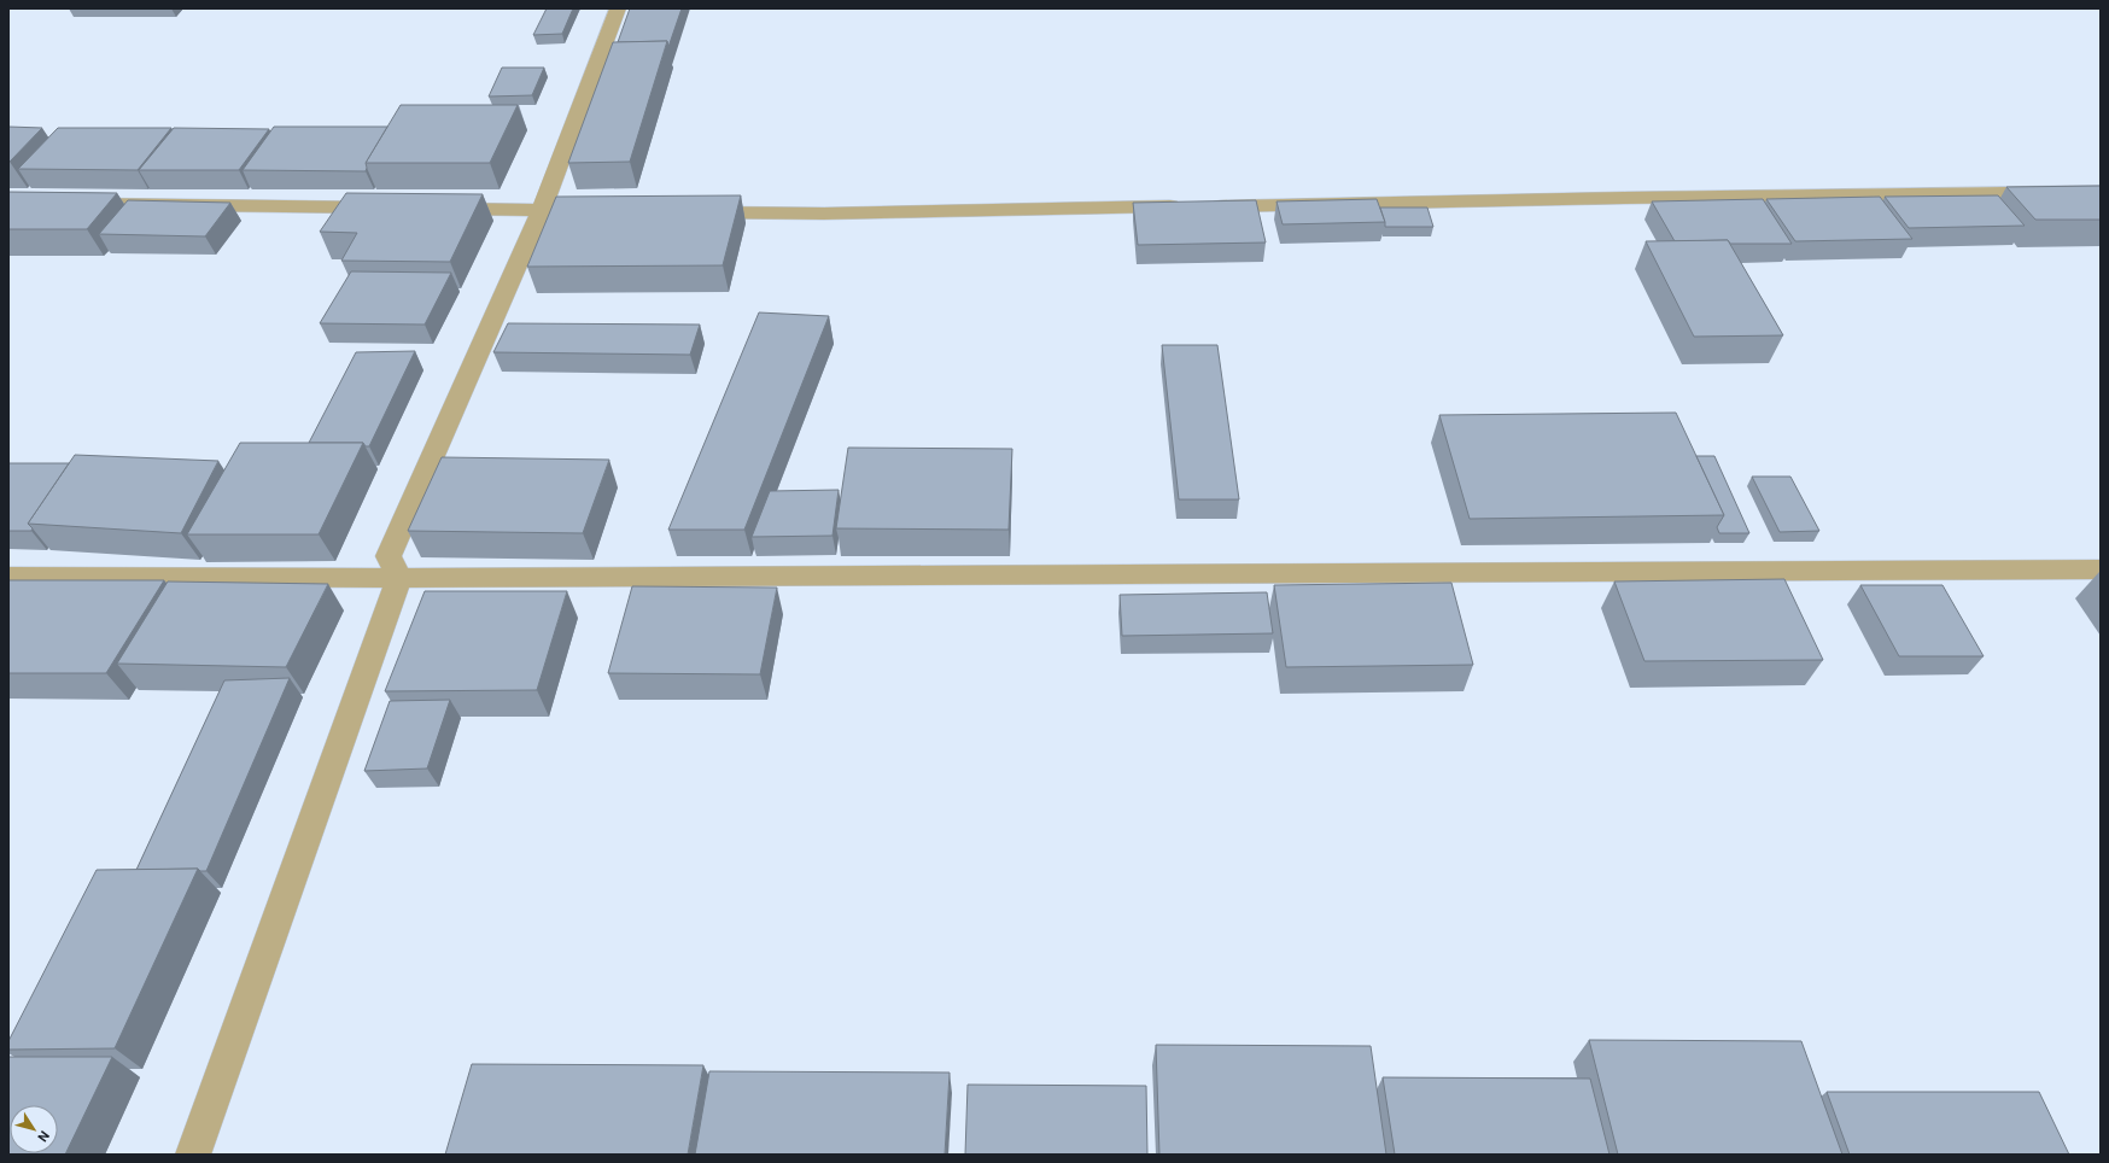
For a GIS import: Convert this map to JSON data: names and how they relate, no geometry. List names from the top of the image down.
{
  "north": "bottom right"
}
